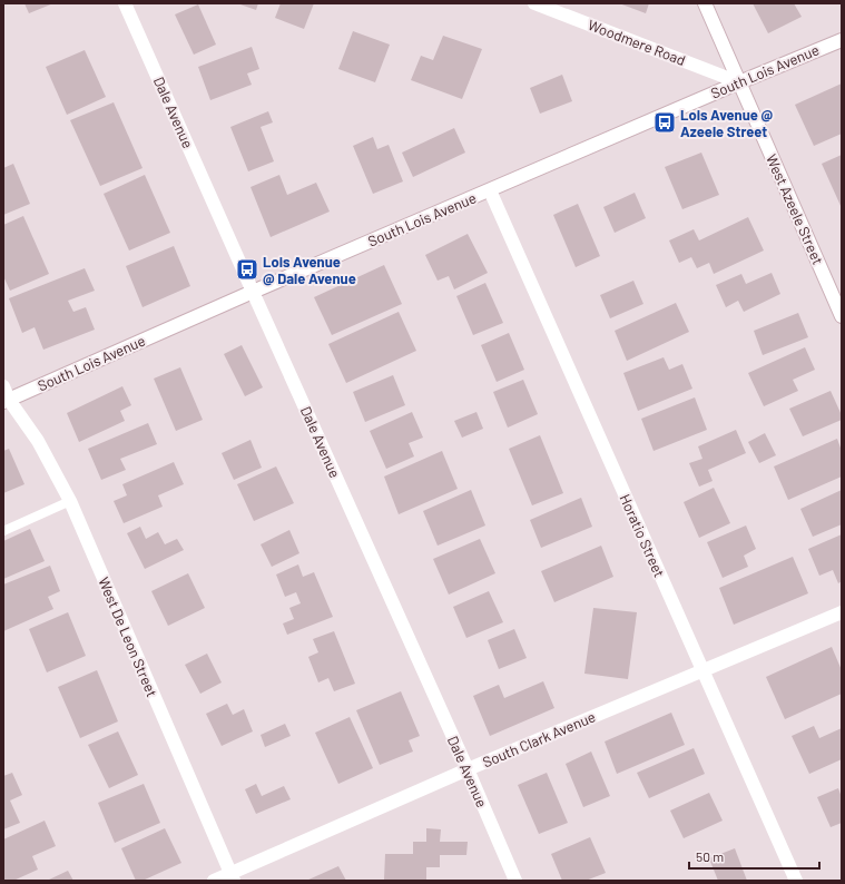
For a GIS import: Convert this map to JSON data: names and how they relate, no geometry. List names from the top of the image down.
{
  "streets": {
    "street": [
      "Woodmere Road",
      "South Lois Avenue",
      "Dale Avenue",
      "West Azeele Street",
      "Horatio Street",
      "West De Leon Street",
      "South Clark Avenue"
    ]
  },
  "crossings": [
    ["Woodmere Road", "South Lois Avenue"],
    ["Woodmere Road", "West Azeele Street"],
    ["South Lois Avenue", "Dale Avenue"],
    ["South Lois Avenue", "West Azeele Street"],
    ["South Lois Avenue", "Horatio Street"],
    ["South Lois Avenue", "West De Leon Street"],
    ["Dale Avenue", "South Clark Avenue"],
    ["Horatio Street", "South Clark Avenue"],
    ["West De Leon Street", "South Clark Avenue"]
  ],
  "places": {
    "bus stop": ["Lois Avenue @ Azeele Street", "Lois Avenue @ Dale Avenue"]
  },
  "scale_bar": "50 m"
}
